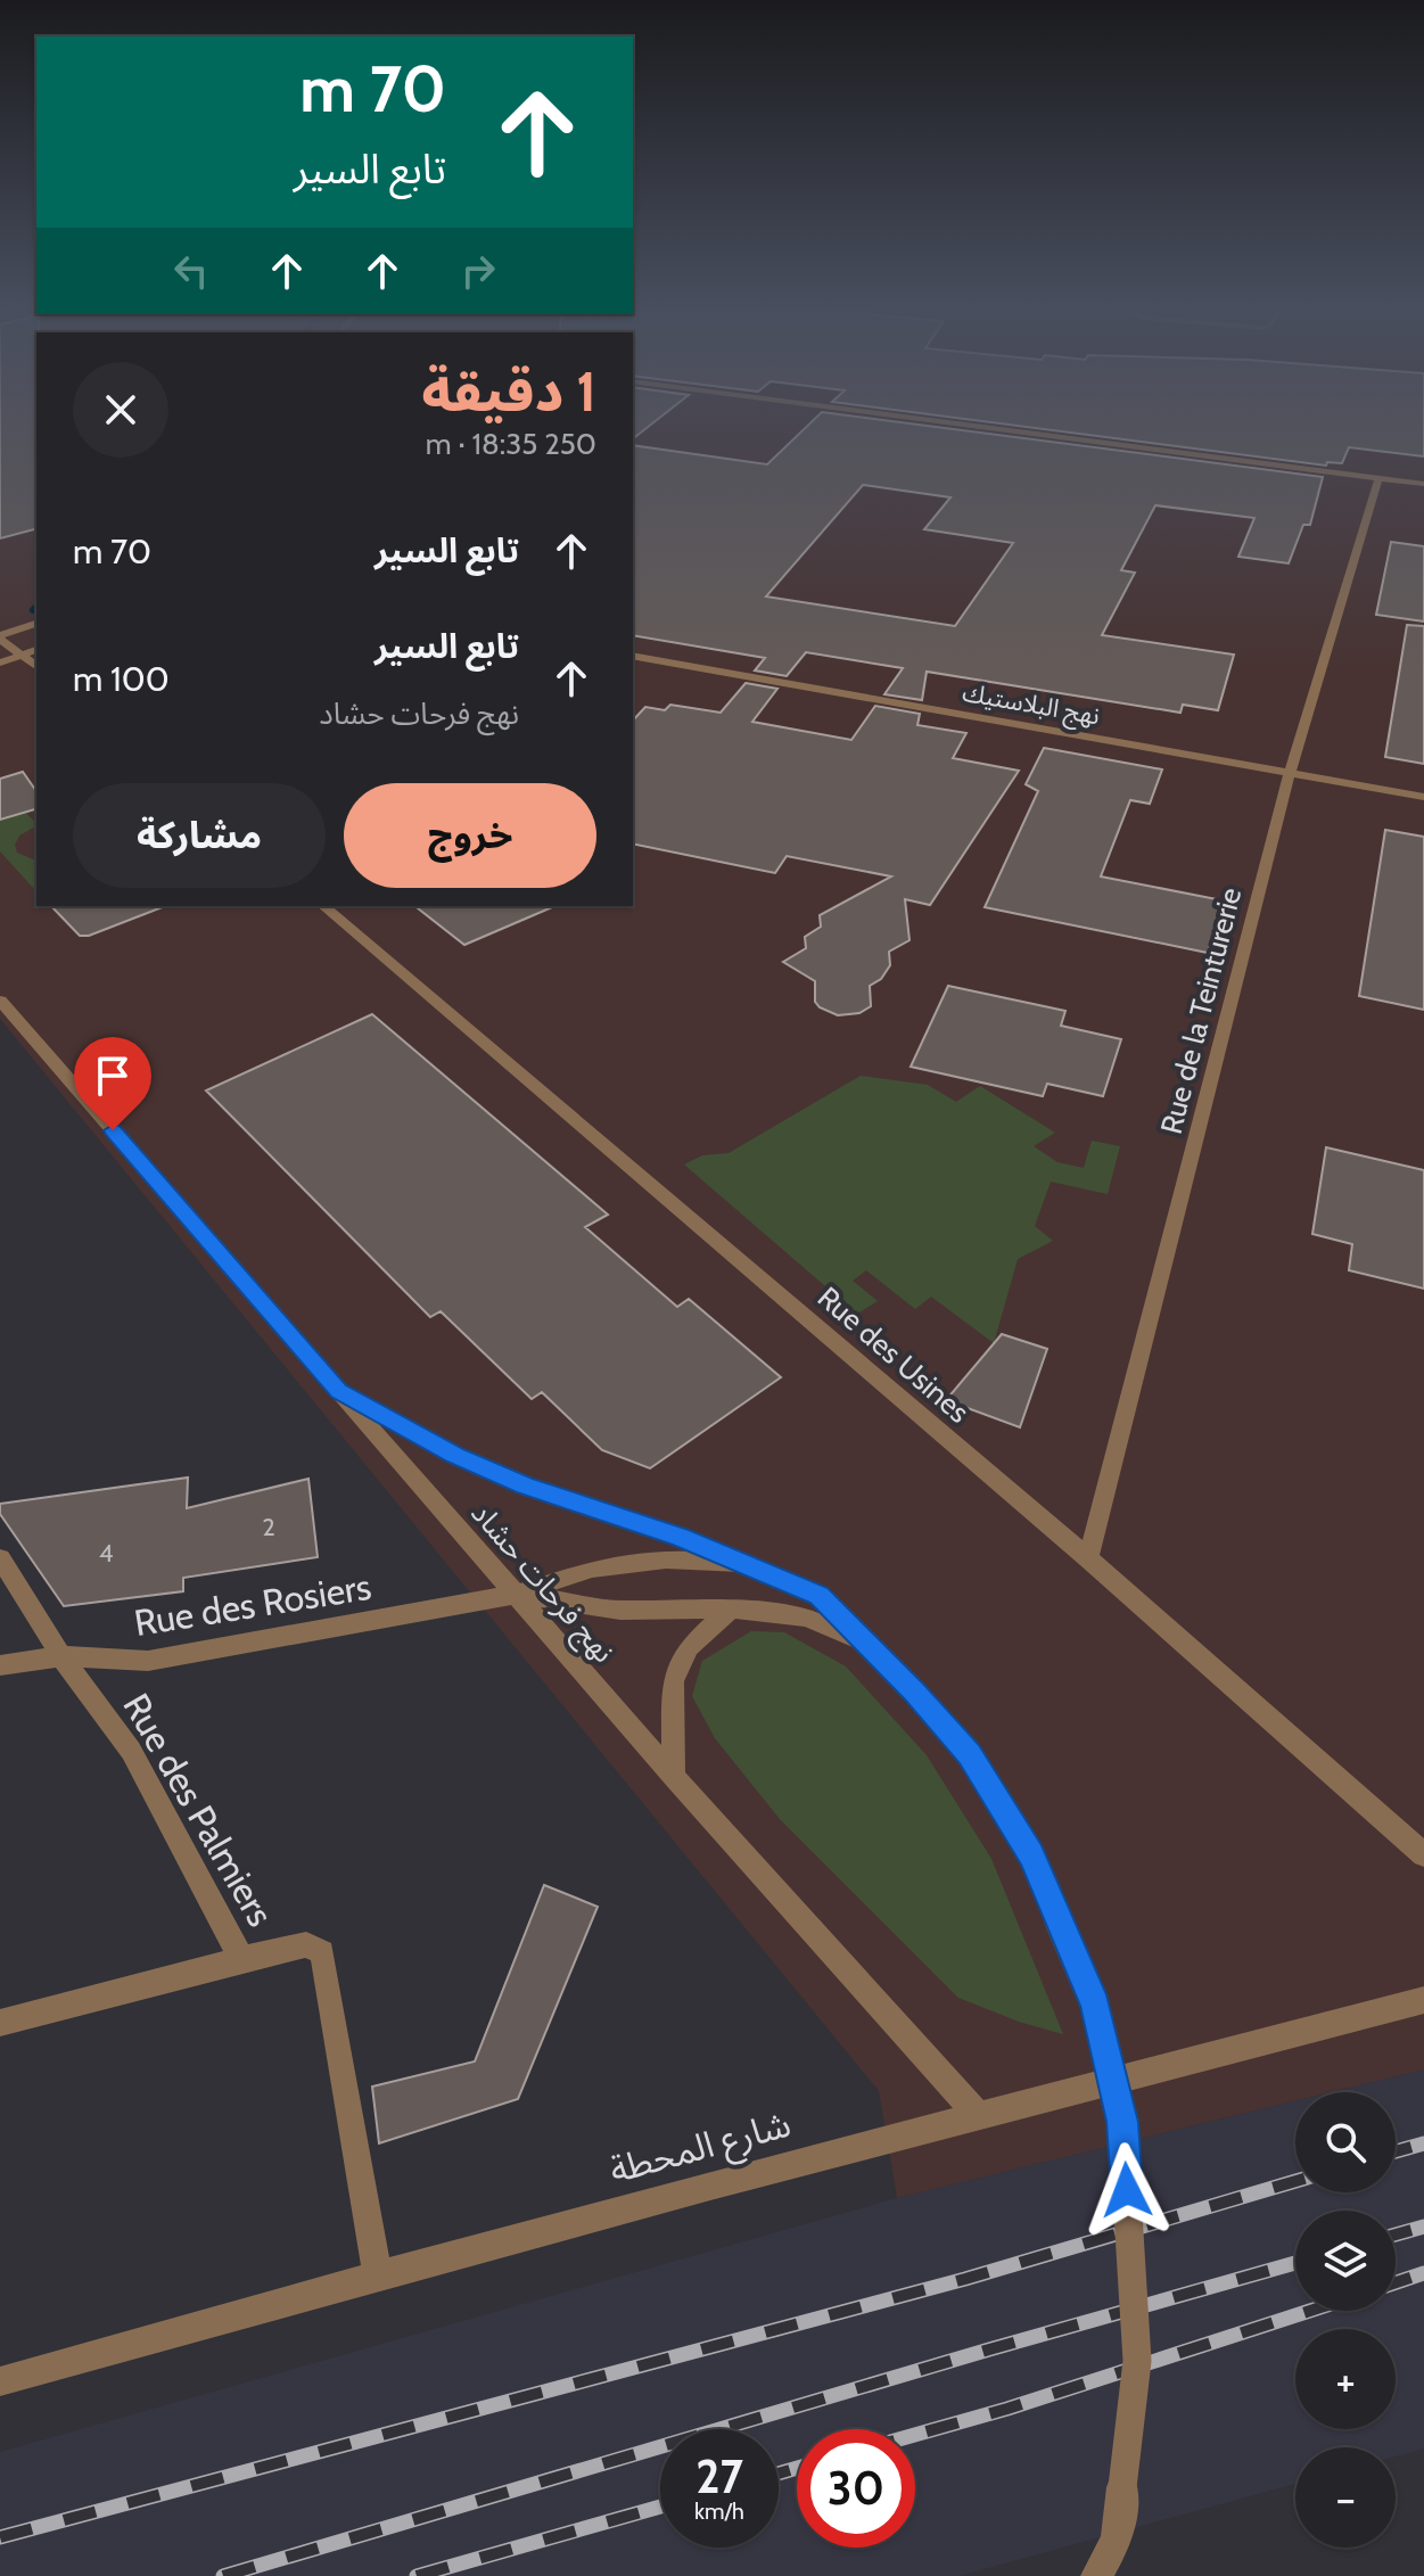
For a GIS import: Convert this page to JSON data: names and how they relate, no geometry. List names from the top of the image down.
{
  "streets": {
    "street": [
      "نهج البلاستيك",
      "Rue de la Teinturerie",
      "Rue des Usines",
      "نهج فرحات حشاد",
      "Rue des Rosiers",
      "Rue des Palmiers",
      "شارع المحطة"
    ]
  },
  "crossings": [
    ["نهج البلاستيك", "Rue de la Teinturerie"],
    ["Rue de la Teinturerie", "Rue des Usines"],
    ["نهج فرحات حشاد", "Rue des Rosiers"],
    ["نهج فرحات حشاد", "شارع المحطة"],
    ["Rue des Rosiers", "Rue des Palmiers"],
    ["Rue des Palmiers", "شارع المحطة"]
  ],
  "house_numbers": ["2", "4"],
  "page": {
    "turn": ["70 m", "تابع السير"],
    "heading": ["1 دقيقة", "250 m · 18:35"],
    "list": [
      {
        "name": "تابع السير",
        "value": "70 m"
      },
      {
        "name": "تابع السير",
        "note": "نهج فرحات حشاد",
        "value": "100 m"
      }
    ],
    "buttons": ["خروج", "مشاركة"],
    "map_buttons": ["+", "−"],
    "speed": "27 km/h",
    "limit": "30"
  }
}
